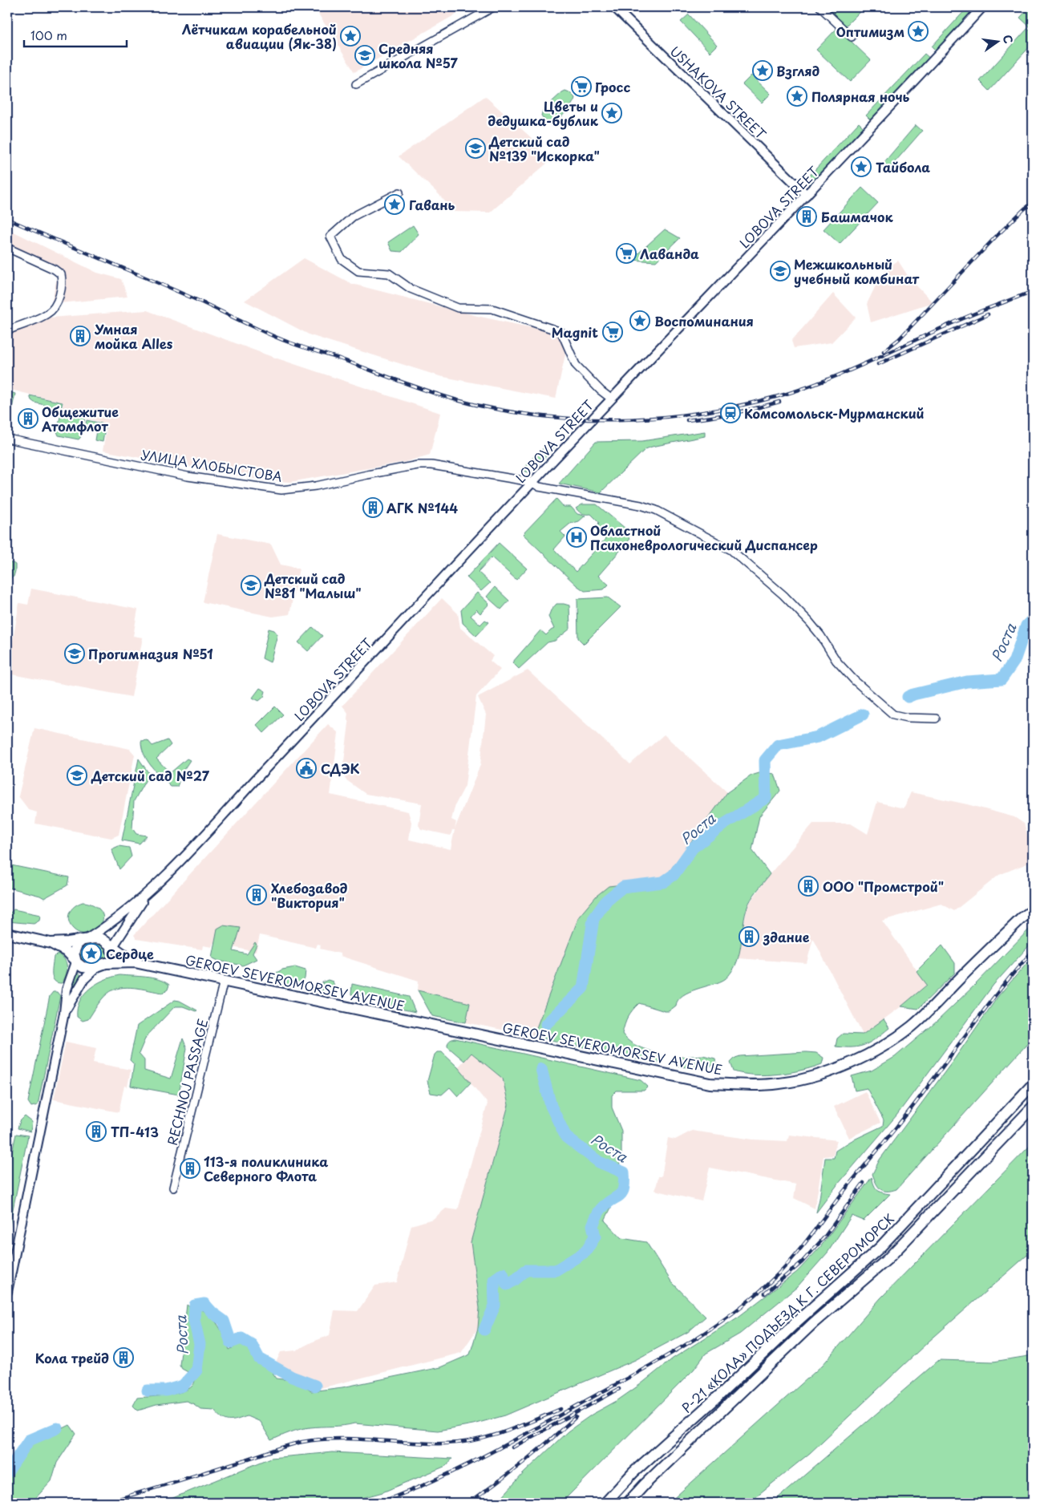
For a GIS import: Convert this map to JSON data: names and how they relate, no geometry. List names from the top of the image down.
{
  "streets": {
    "main road": ["GEROEV SEVEROMORSEV AVENUE", "Р-21 «КОЛА» ПОДЪЕЗД К Г. СЕВЕРОМОРСК"],
    "street": [
      "USHAKOVA STREET",
      "LOBOVA STREET",
      "УЛИЦА ХЛОБЫСТОВА",
      "RECHNOJ PASSAGE"
    ]
  },
  "crossings": [
    ["USHAKOVA STREET", "LOBOVA STREET"],
    ["LOBOVA STREET", "УЛИЦА ХЛОБЫСТОВА"],
    ["LOBOVA STREET", "GEROEV SEVEROMORSEV AVENUE"],
    ["GEROEV SEVEROMORSEV AVENUE", "RECHNOJ PASSAGE"]
  ],
  "water": ["Роста"],
  "places": {
    "place": [
      "Оптимизм",
      "Лётчикам корабельной авиации (Як-38)",
      "Взгляд",
      "Полярная ночь",
      "Цветы и дедушка-бублик",
      "Тайбола",
      "Гавань",
      "Воспоминания",
      "Сердце"
    ],
    "school or university": [
      "Средняя школа №57",
      "Детский сад №139 \"Искорка\"",
      "Межшкольный учебный комбинат",
      "Детский сад №81 \"Малыш\"",
      "Прогимназия №51",
      "Детский сад №27"
    ],
    "supermarket": ["Гросс", "Лаванда", "Magnit"],
    "building": [
      "Башмачок",
      "Умная мойка Alles",
      "Общежитие Атомфлот",
      "АГК №144",
      "ООО \"Промстрой\"",
      "Хлебозавод \"Виктория\"",
      "здание",
      "ТП-413",
      "113-я поликлиника Северного Флота",
      "Кола трейд"
    ],
    "station": ["Комсомольск-Мурманский"],
    "hospital": ["Областной Психоневрологический Диспансер"],
    "public building": ["СДЭК"]
  },
  "scale_bar": "100 m",
  "north": "right"
}
